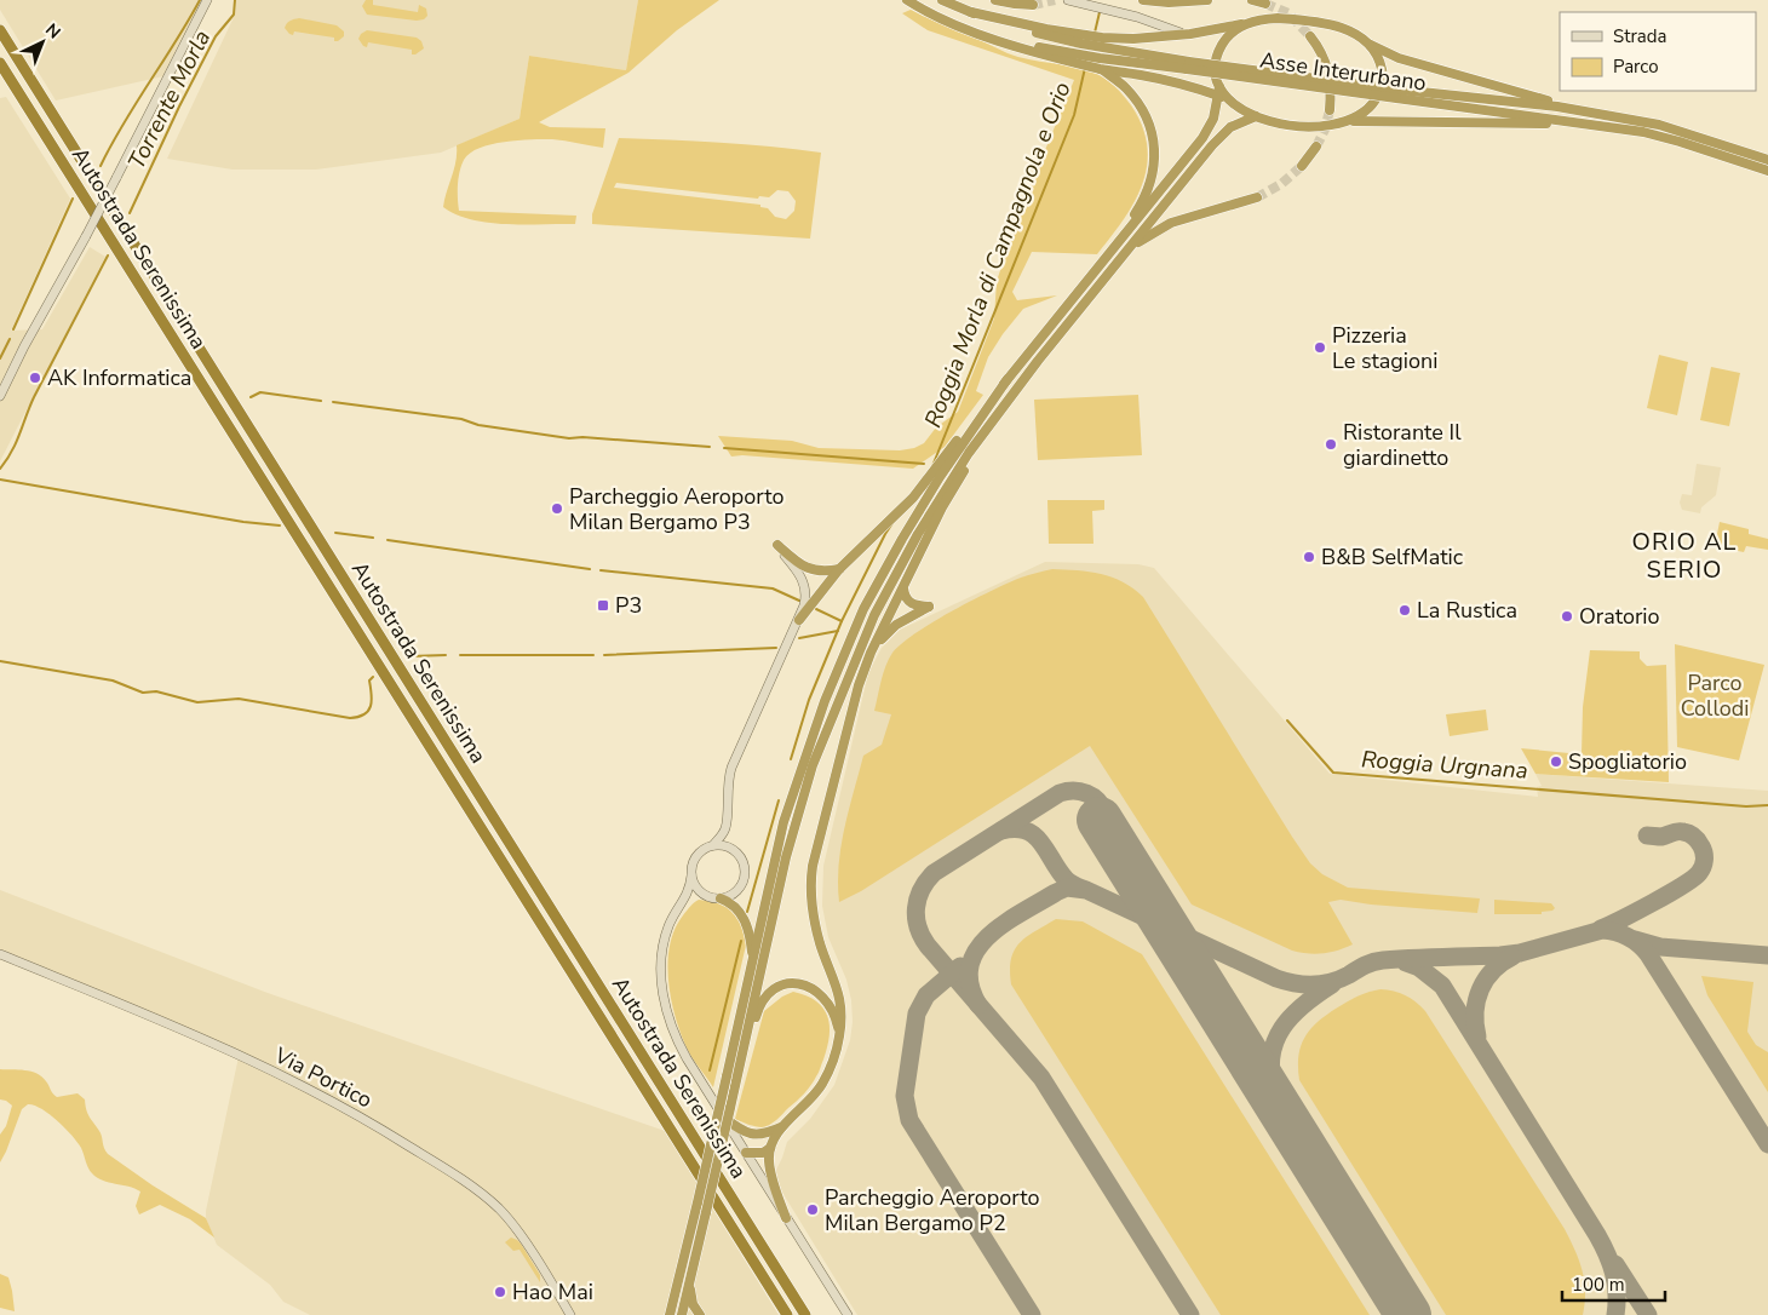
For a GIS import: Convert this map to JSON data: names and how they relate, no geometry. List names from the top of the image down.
{
  "streets": {
    "highway": ["Asse Interurbano", "Autostrada Serenissima"],
    "main road": ["Via Portico"]
  },
  "districts": ["ORIO AL SERIO"],
  "water": ["Torrente Morla", "Roggia Morla di Campagnola e Orio", "Roggia Urgnana"],
  "parks": ["Parco Collodi"],
  "places": {
    "other": [
      "Pizzeria Le stagioni",
      "AK Informatica",
      "Ristorante Il giardinetto",
      "Parcheggio Aeroporto Milan Bergamo P3",
      "B&B SelfMatic",
      "La Rustica",
      "Oratorio",
      "Spogliatorio",
      "Parcheggio Aeroporto Milan Bergamo P2",
      "Hao Mai"
    ],
    "transit": ["P3"]
  },
  "legend": ["Strada", "Parco"],
  "scale_bar": "100 m",
  "north": "top right"
}
